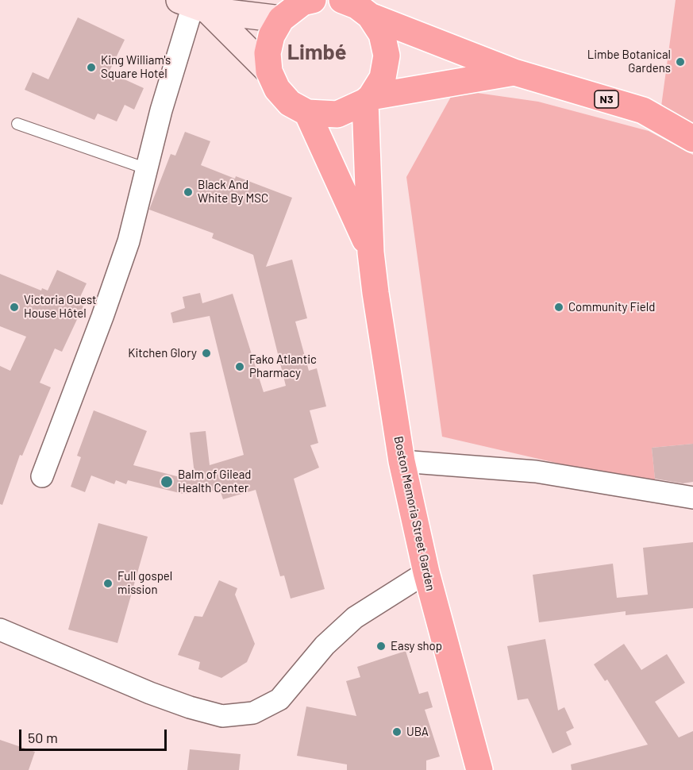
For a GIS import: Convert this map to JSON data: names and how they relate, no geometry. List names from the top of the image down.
{
  "streets": {
    "highway": ["N3", "Boston Memoria Street Garden"]
  },
  "districts": ["Limbé"],
  "places": [
    "Limbe Botanical Gardens",
    "King William's Square Hotel",
    "Black And White By MSC",
    "Victoria Guest House Hôtel",
    "Community Field",
    "Kitchen Glory",
    "Fako Atlantic Pharmacy",
    "Balm of Gilead Health Center",
    "Full gospel mission",
    "Easy shop",
    "UBA"
  ],
  "scale_bar": "50 m"
}
